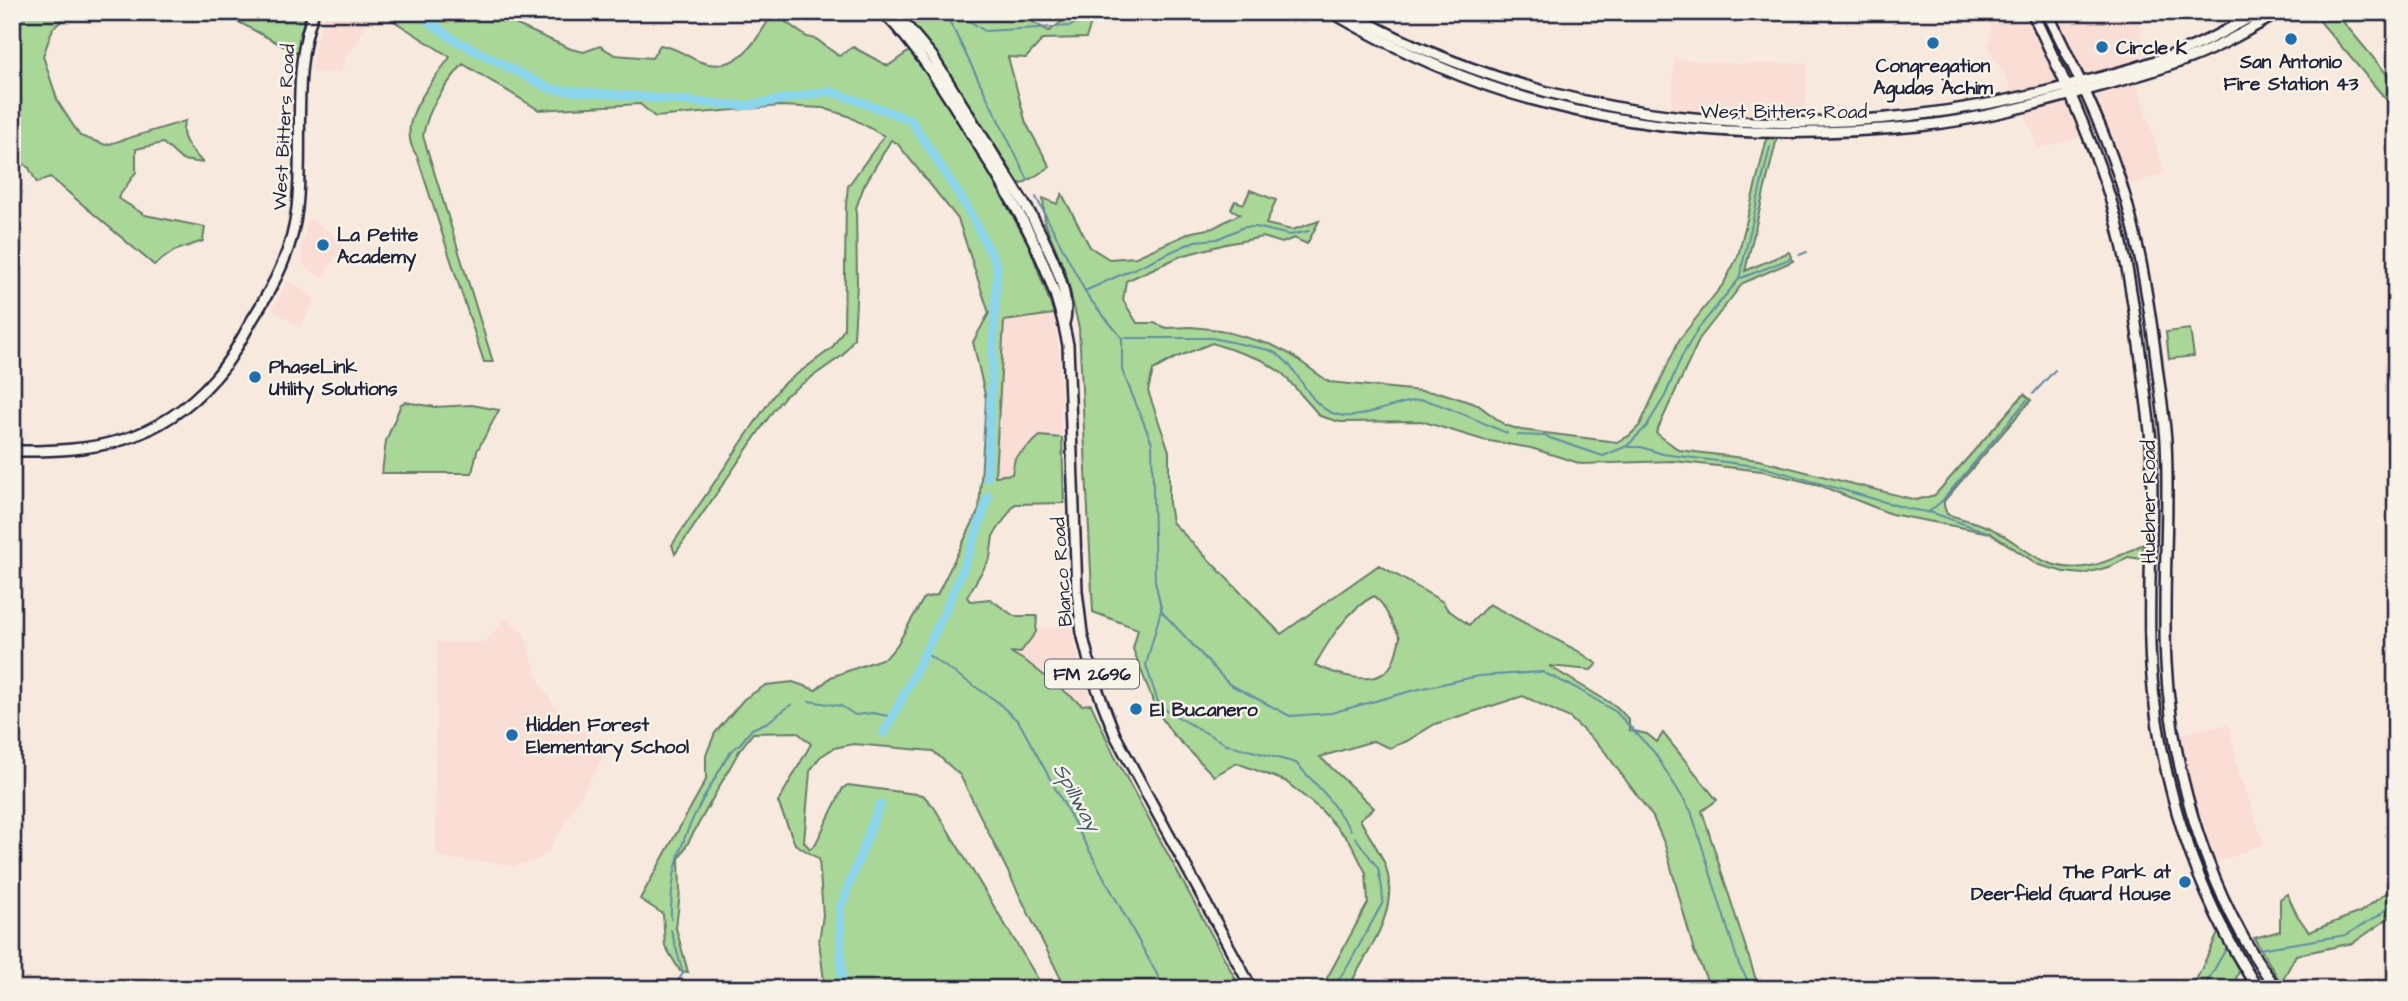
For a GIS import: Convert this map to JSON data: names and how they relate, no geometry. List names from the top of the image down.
{
  "streets": {
    "main road": [
      "West Bitters Road",
      "Huebner Road",
      "Blanco Road",
      "FM 2696"
    ]
  },
  "crossings": [
    ["West Bitters Road", "Huebner Road"]
  ],
  "water": ["Spillway"],
  "places": [
    "San Antonio Fire Station 43",
    "Congregation Agudas Achim",
    "Circle K",
    "La Petite Academy",
    "PhaseLink Utility Solutions",
    "El Bucanero",
    "Hidden Forest Elementary School",
    "The Park at Deerfield Guard House"
  ]
}
